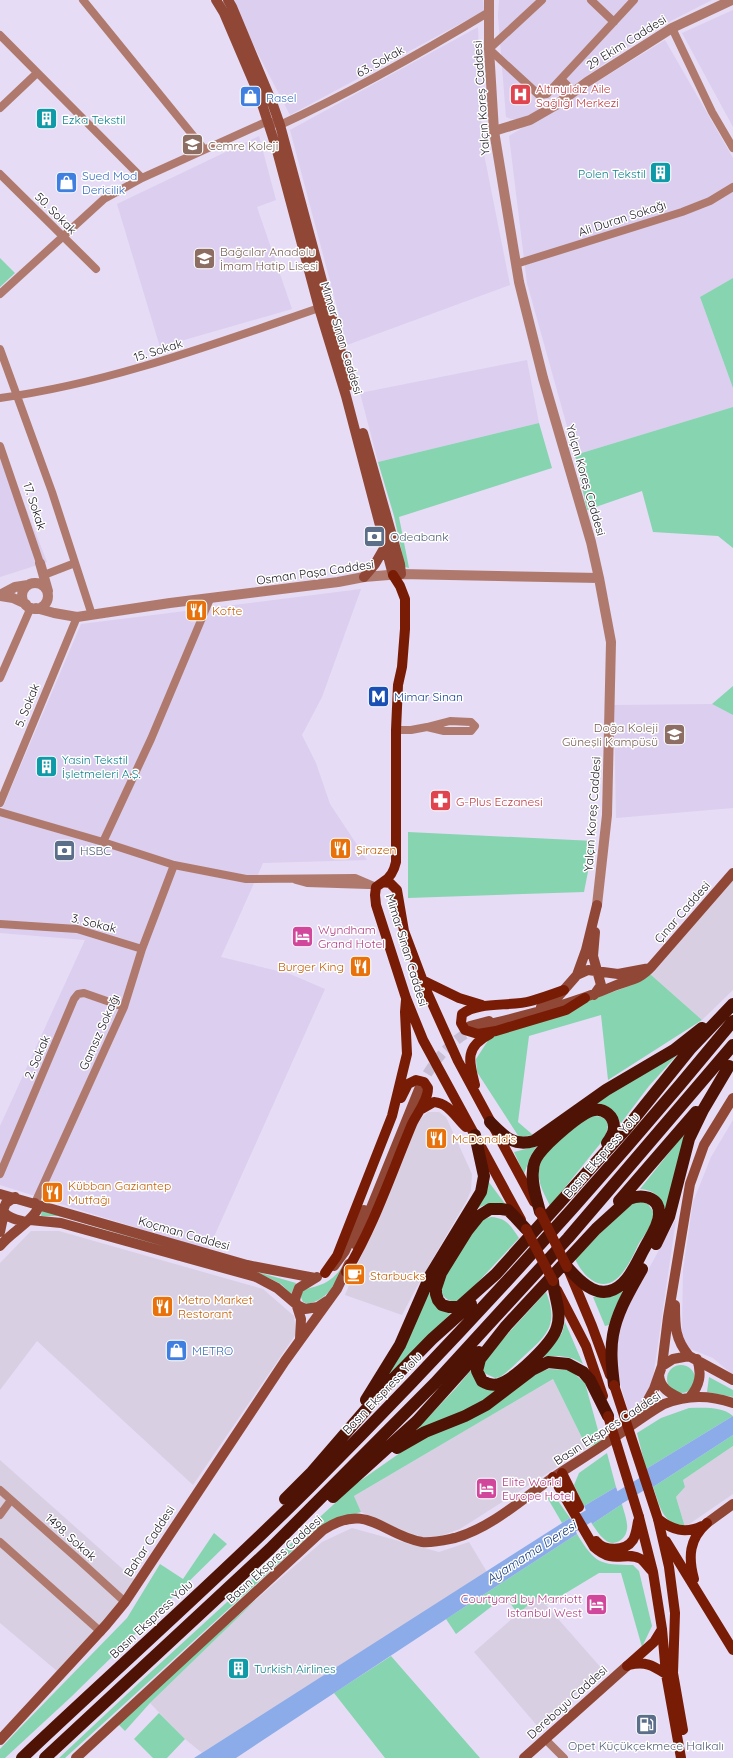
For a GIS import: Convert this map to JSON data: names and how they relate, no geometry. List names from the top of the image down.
{
  "streets": {
    "highway": ["Basın Ekspress Yolu"],
    "main road": [
      "Yalçın Koreş Caddesi",
      "Mimar Sinan Caddesi",
      "Çınar Caddesi",
      "Koçman Caddesi",
      "Basın Ekspres Caddesi",
      "Bahar Caddesi",
      "Dereboyu Caddesi"
    ],
    "street": [
      "29 Ekim Caddesi",
      "63. Sokak",
      "50. Sokak",
      "Ali Duran Sokağı",
      "15. Sokak",
      "17. Sokak",
      "Osman Paşa Caddesi",
      "5. Sokak",
      "3. Sokak",
      "Gamsız Sokağı",
      "2. Sokak",
      "1498. Sokak"
    ]
  },
  "crossings": [
    ["29 Ekim Caddesi", "Yalçın Koreş Caddesi"],
    ["63. Sokak", "Yalçın Koreş Caddesi"],
    ["63. Sokak", "Mimar Sinan Caddesi"],
    ["Yalçın Koreş Caddesi", "Ali Duran Sokağı"],
    ["Yalçın Koreş Caddesi", "Osman Paşa Caddesi"],
    ["Yalçın Koreş Caddesi", "Çınar Caddesi"],
    ["Mimar Sinan Caddesi", "15. Sokak"],
    ["Mimar Sinan Caddesi", "Osman Paşa Caddesi"],
    ["17. Sokak", "Osman Paşa Caddesi"],
    ["Osman Paşa Caddesi", "5. Sokak"],
    ["3. Sokak", "Gamsız Sokağı"],
    ["Gamsız Sokağı", "2. Sokak"],
    ["Gamsız Sokağı", "Koçman Caddesi"],
    ["1498. Sokak", "Bahar Caddesi"]
  ],
  "water": ["Ayamama Deresi"],
  "places": {
    "hospital": ["Altınyıldız Aile Sağlığı Merkezi"],
    "shop": ["Rasel", "Sued Mod Dericilik", "METRO"],
    "building": [
      "Ezka Tekstil",
      "Polen Tekstil",
      "Yasin Tekstil İşletmeleri A.Ş.",
      "Turkish Airlines"
    ],
    "school or university": ["Cemre Koleji", "Bağcılar Anadolu İmam Hatip Lisesi", "Doğa Koleji Güneşli Kampüsü"],
    "bank": ["Odeabank", "HSBC"],
    "restaurant": [
      "Kofte",
      "Şirazen",
      "Burger King",
      "McDonald's",
      "Kübban Gaziantep Mutfağı",
      "Metro Market Restorant"
    ],
    "metro station": ["Mimar Sinan"],
    "pharmacy": ["G-Plus Eczanesi"],
    "hotel": ["Wyndham Grand Hotel", "Elite World Europe Hotel", "Courtyard by Marriott Istanbul West"],
    "cafe": ["Starbucks"],
    "fuel station": ["Opet Küçükçekmece Halkalı"]
  }
}
